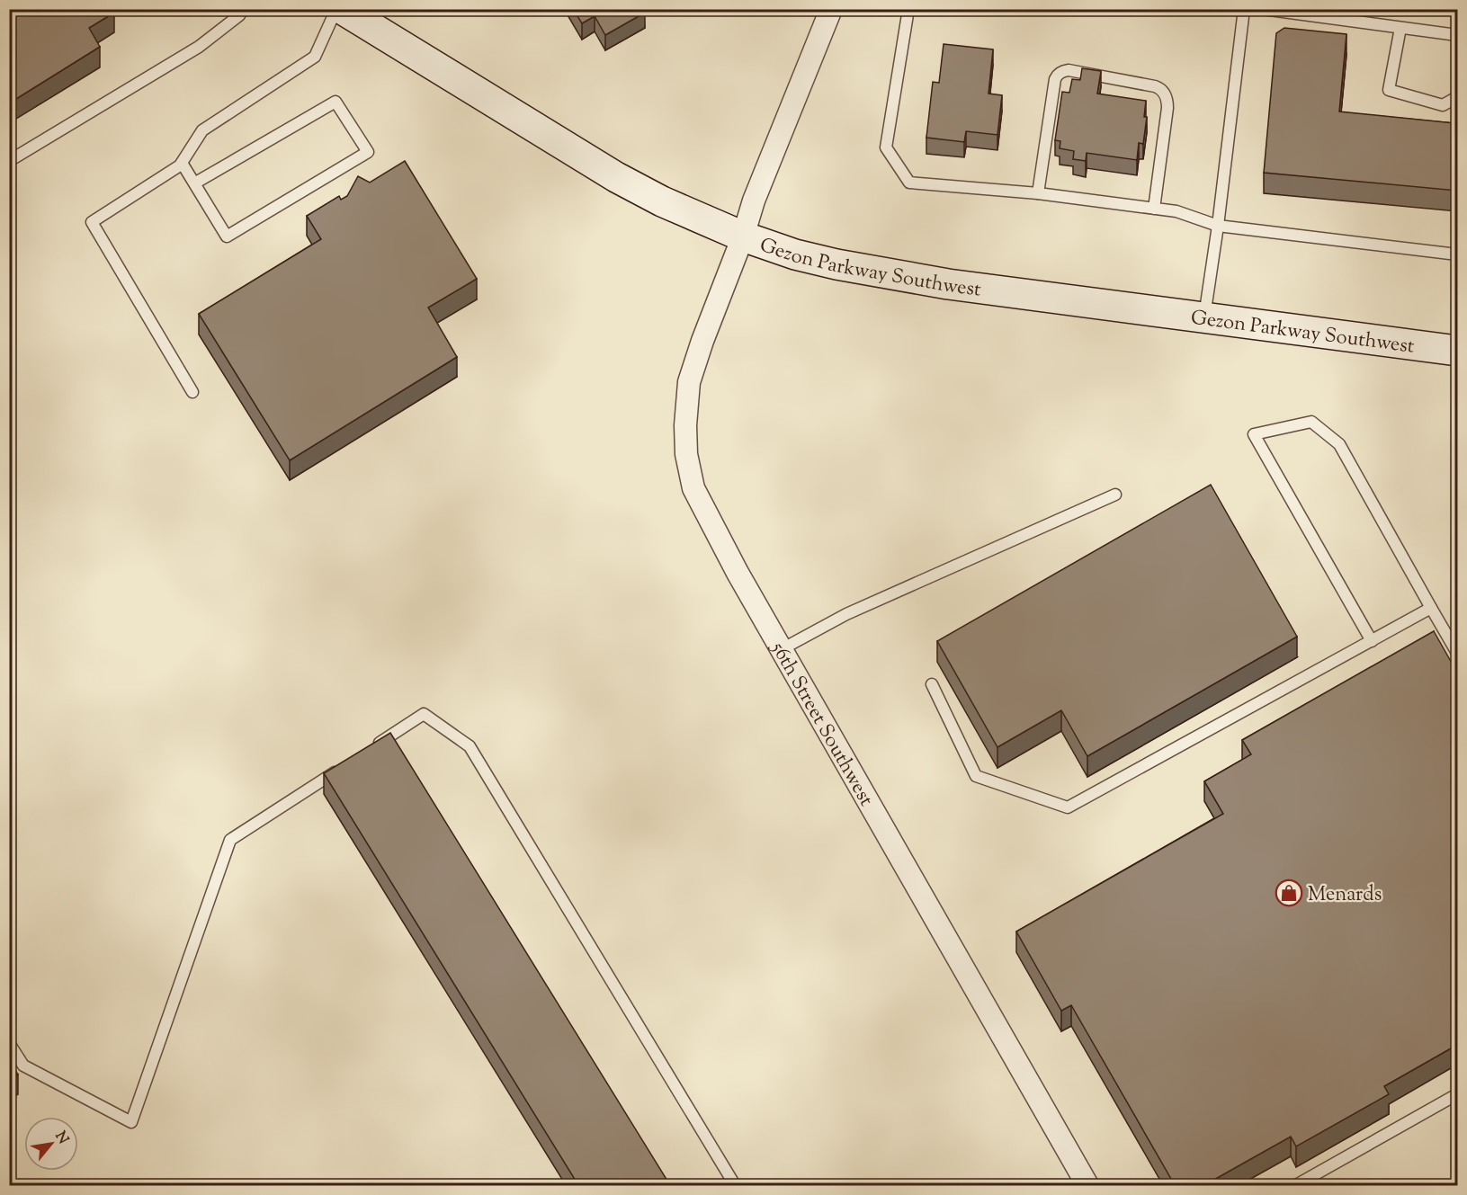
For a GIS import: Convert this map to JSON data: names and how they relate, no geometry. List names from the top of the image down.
{
  "streets": {
    "main road": ["Gezon Parkway Southwest"],
    "street": ["56th Street Southwest"]
  },
  "crossings": [
    ["Gezon Parkway Southwest", "56th Street Southwest"]
  ],
  "places": {
    "shop": ["Menards"]
  },
  "north": "top right"
}
